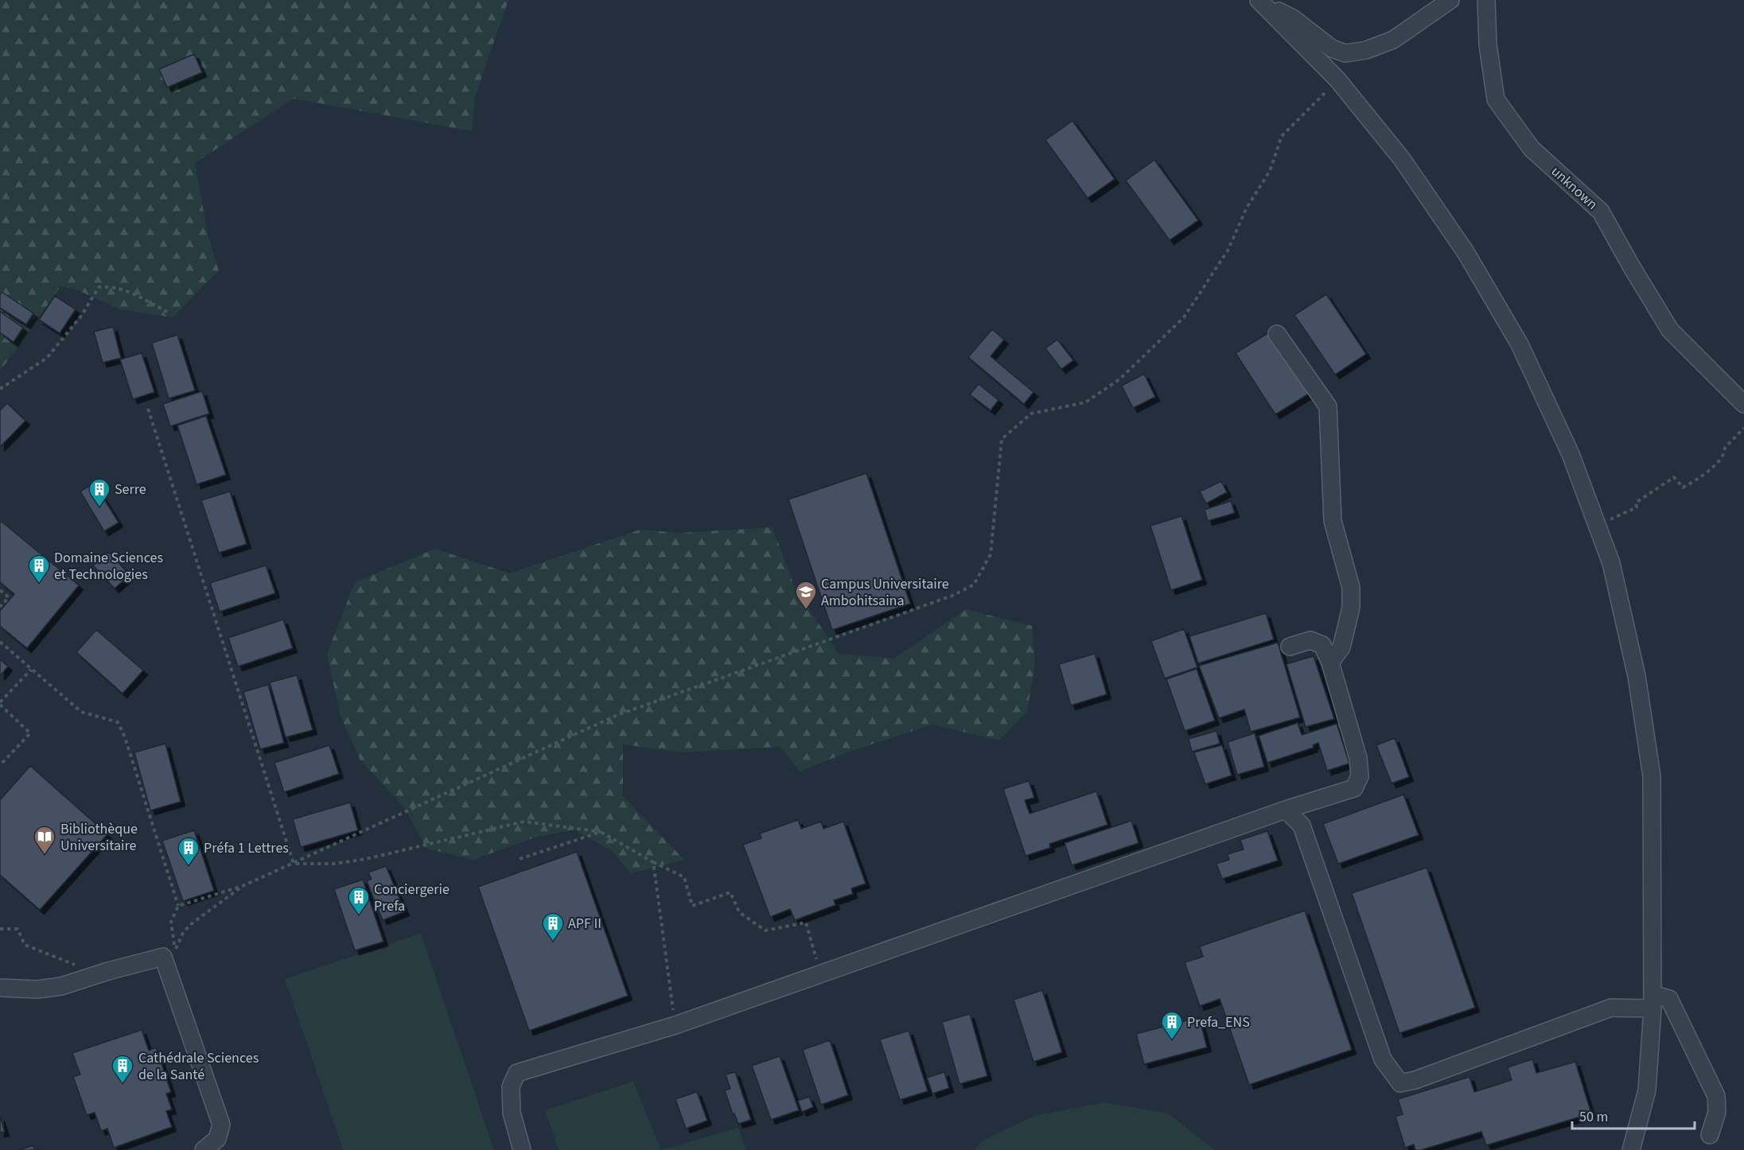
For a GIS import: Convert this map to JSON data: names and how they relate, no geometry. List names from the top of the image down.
{
  "streets": {
    "street": ["unknown"]
  },
  "places": {
    "building": [
      "Serre",
      "Domaine Sciences et Technologies",
      "Préfa 1 Lettres",
      "Conciergerie Prefa",
      "APF II",
      "Prefa_ENS",
      "Cathédrale Sciences de la Santé"
    ],
    "school or university": ["Campus Universitaire Ambohitsaina"],
    "library": ["Bibliothèque Universitaire"]
  },
  "scale_bar": "50 m"
}
